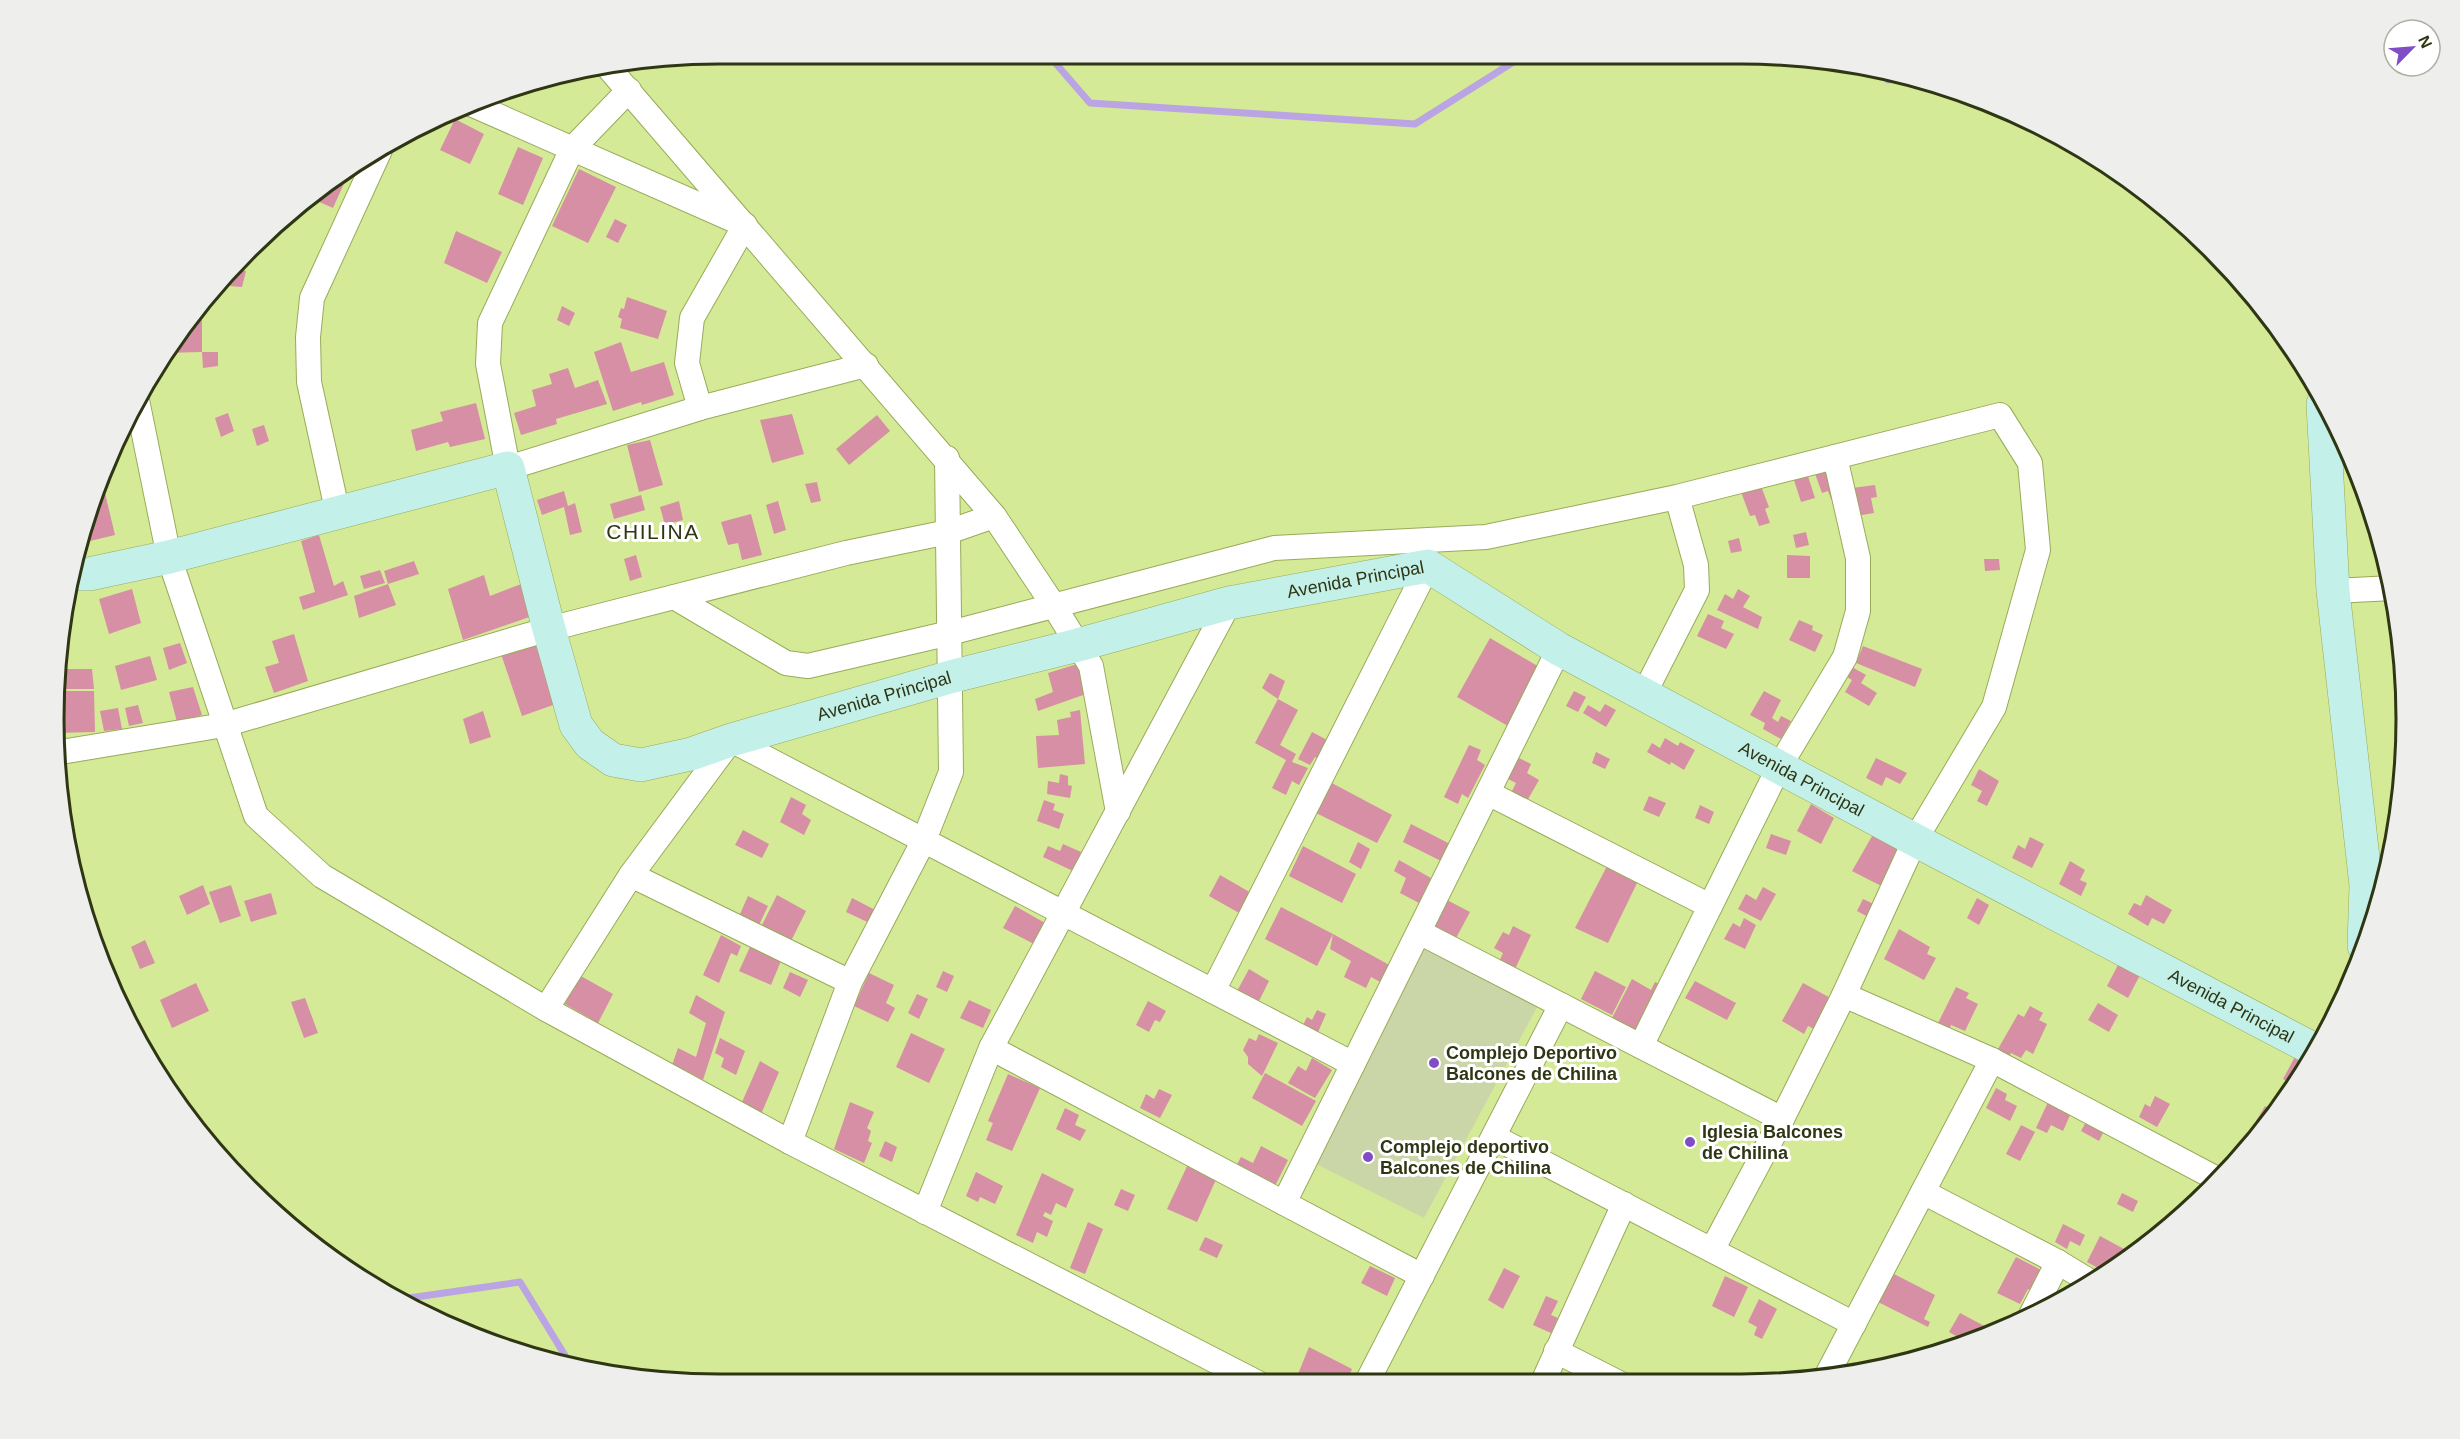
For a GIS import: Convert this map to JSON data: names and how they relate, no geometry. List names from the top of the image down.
{
  "streets": {
    "street": ["Avenida Principal"]
  },
  "districts": ["CHILINA"],
  "places": ["Complejo Deportivo Balcones de Chilina", "Iglesia Balcones de Chilina", "Complejo deportivo Balcones de Chilina"],
  "north": "top right"
}
